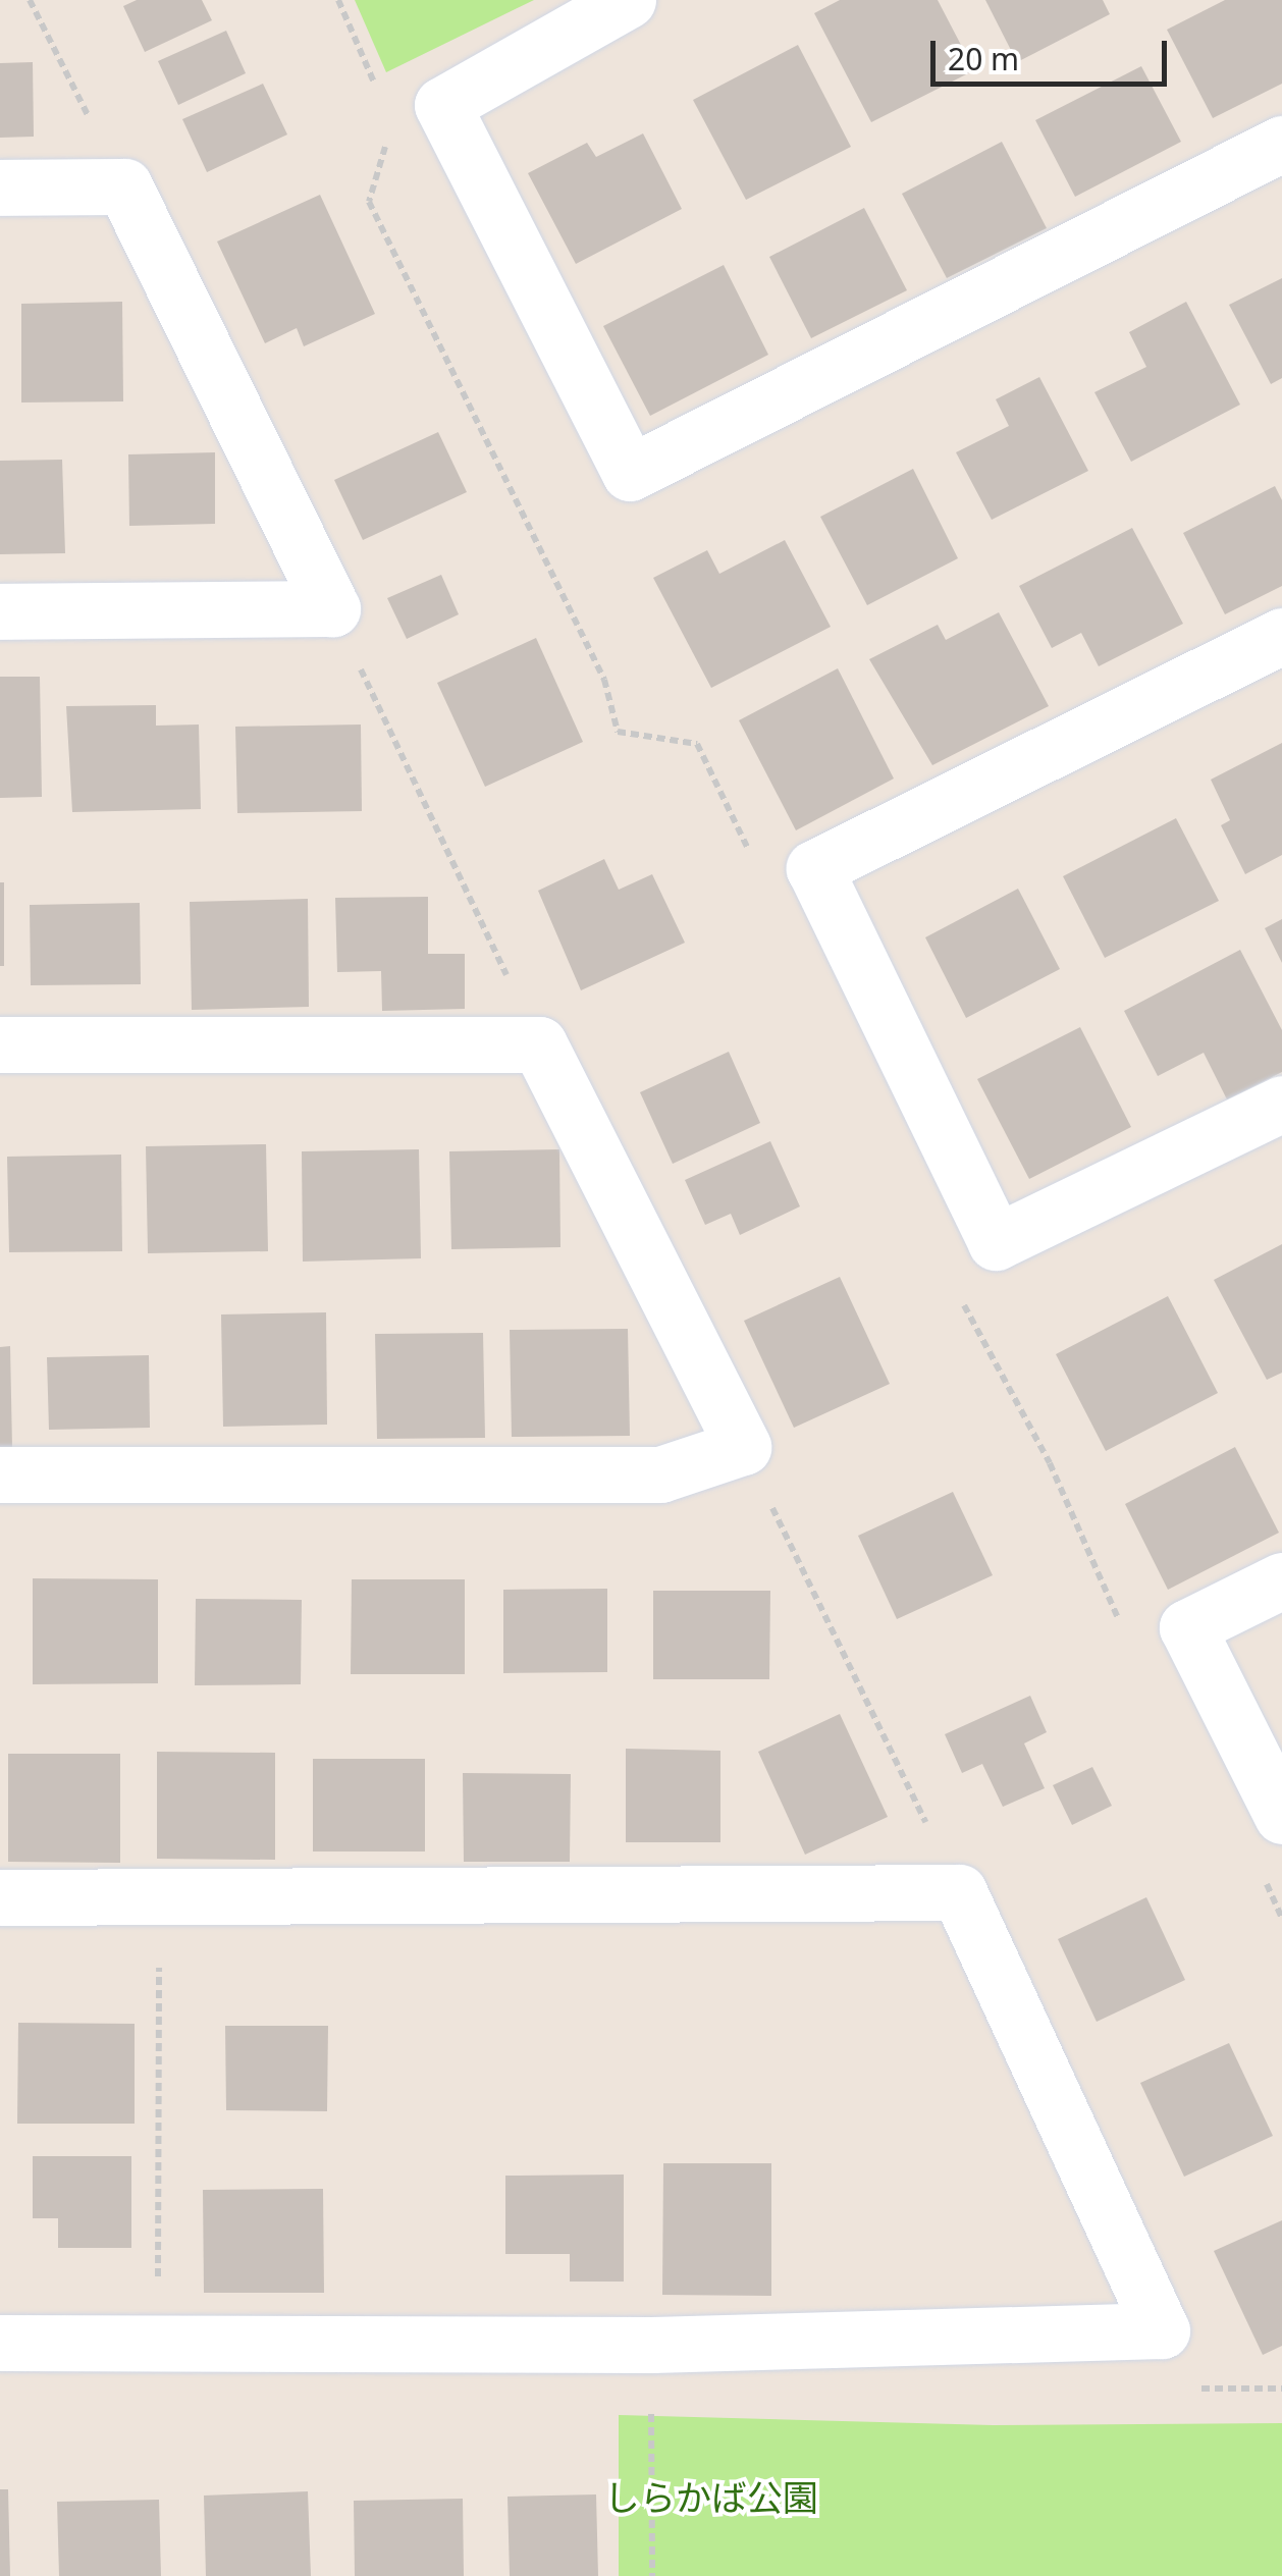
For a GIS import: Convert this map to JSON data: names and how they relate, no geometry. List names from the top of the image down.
{
  "parks": ["しらかば公園"],
  "scale_bar": "20 m"
}
